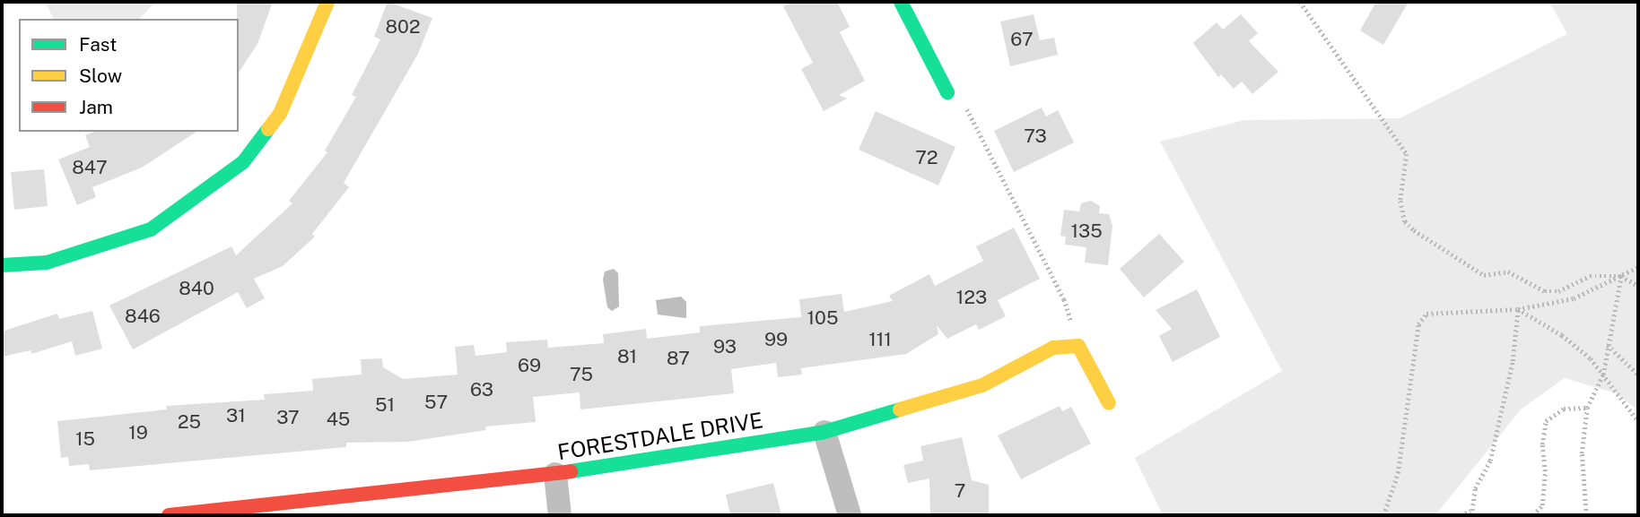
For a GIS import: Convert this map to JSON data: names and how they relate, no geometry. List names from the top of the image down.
{
  "streets": {
    "street": ["FORESTDALE DRIVE"]
  },
  "house_numbers": [
    "802",
    "67",
    "73",
    "72",
    "847",
    "135",
    "840",
    "123",
    "846",
    "105",
    "99",
    "111",
    "93",
    "81",
    "87",
    "69",
    "75",
    "63",
    "57",
    "51",
    "31",
    "37",
    "45",
    "25",
    "19",
    "15",
    "7"
  ],
  "legend": ["Fast", "Slow", "Jam"]
}
